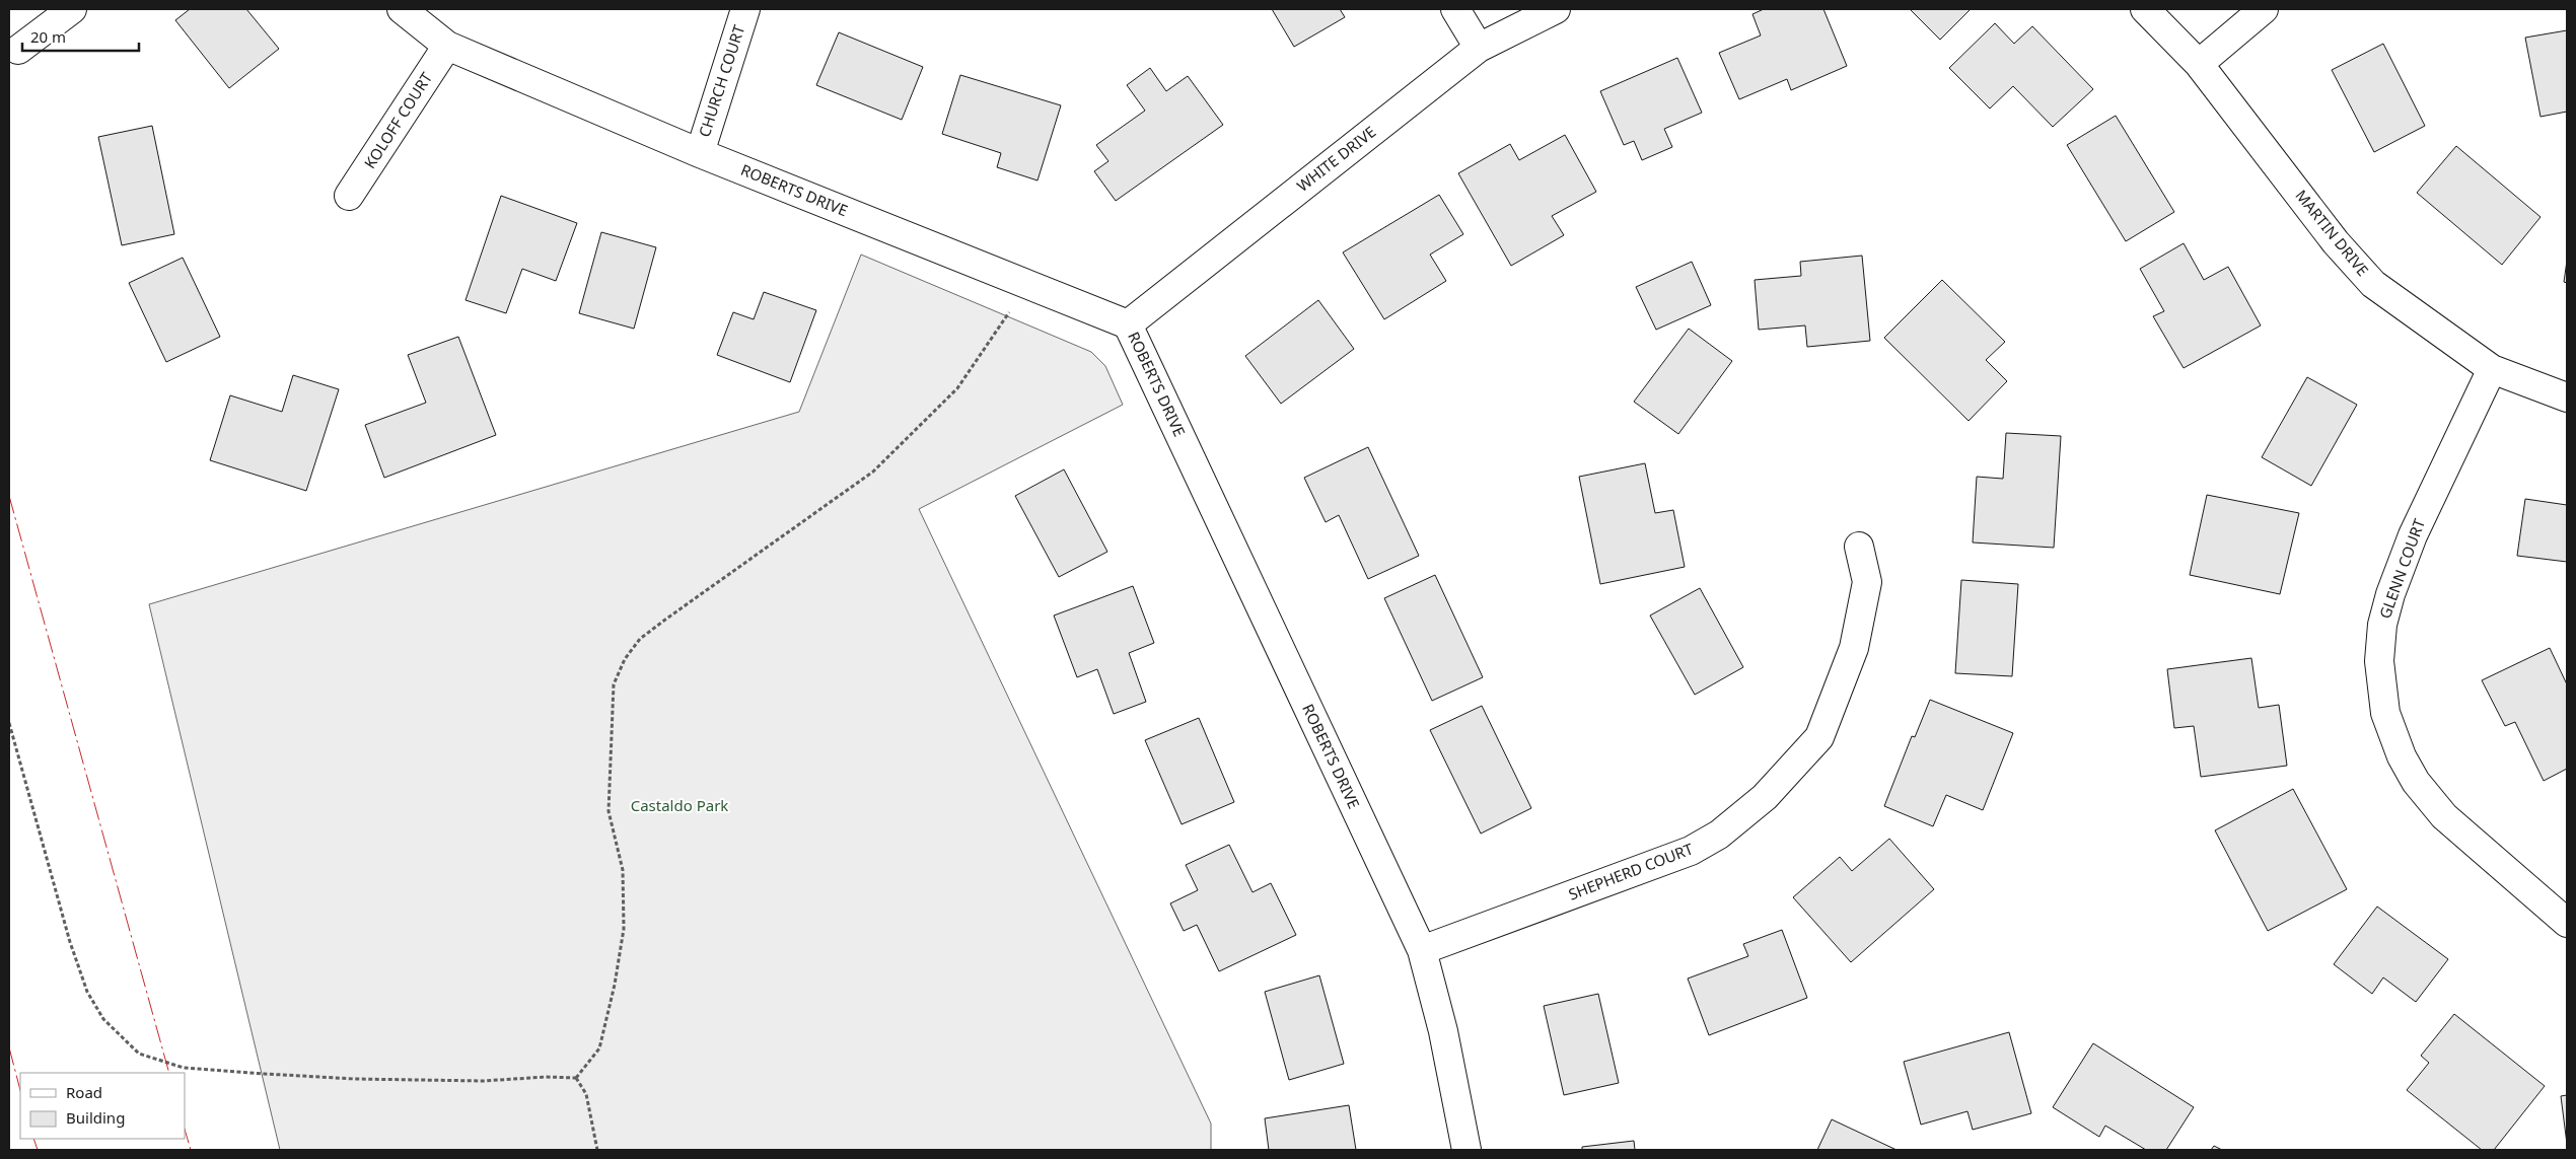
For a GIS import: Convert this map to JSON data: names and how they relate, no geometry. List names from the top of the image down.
{
  "streets": {
    "street": [
      "CHURCH COURT",
      "KOLOFF COURT",
      "WHITE DRIVE",
      "ROBERTS DRIVE",
      "MARTIN DRIVE",
      "GLENN COURT",
      "SHEPHERD COURT"
    ]
  },
  "crossings": [
    ["CHURCH COURT", "ROBERTS DRIVE"],
    ["KOLOFF COURT", "ROBERTS DRIVE"],
    ["WHITE DRIVE", "ROBERTS DRIVE"],
    ["ROBERTS DRIVE", "SHEPHERD COURT"],
    ["MARTIN DRIVE", "GLENN COURT"]
  ],
  "parks": ["Castaldo Park"],
  "legend": ["Road", "Building"],
  "scale_bar": "20 m"
}
